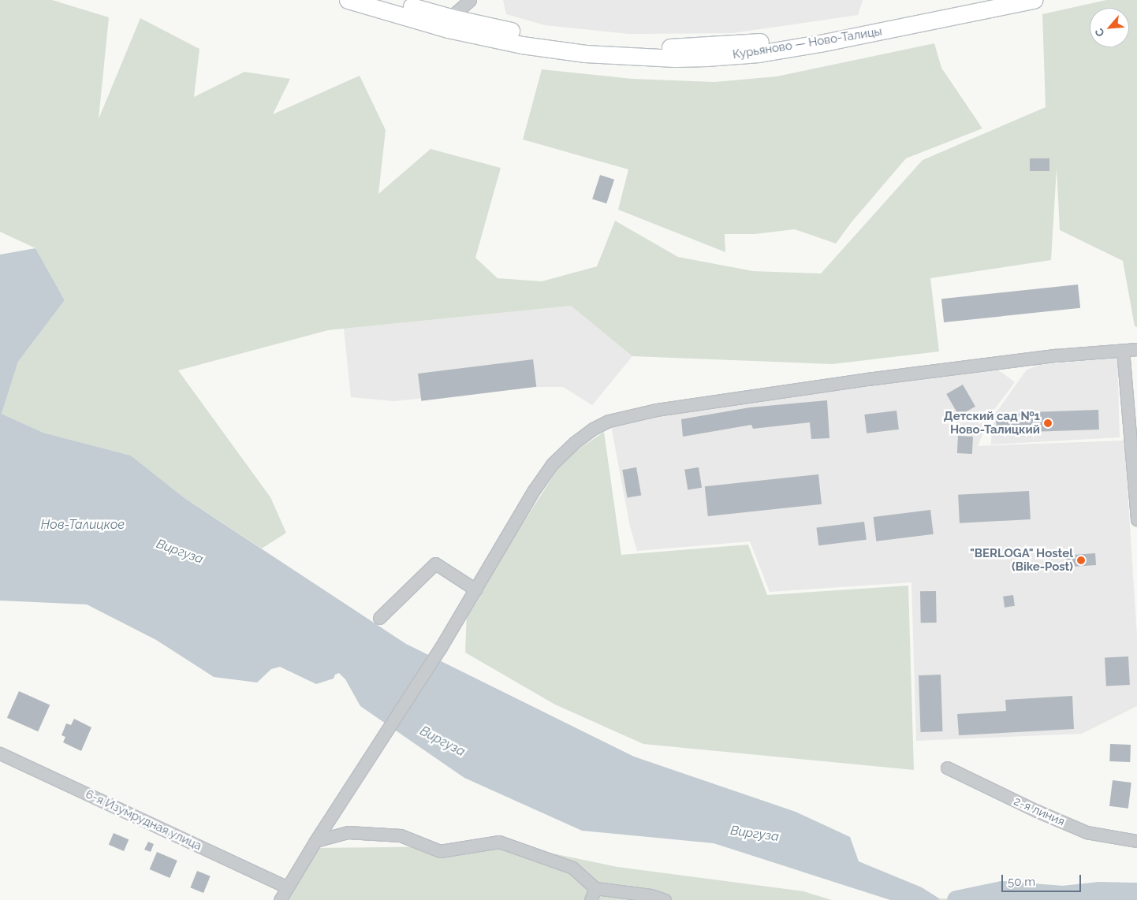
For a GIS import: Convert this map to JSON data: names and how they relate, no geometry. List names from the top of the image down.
{
  "streets": {
    "main road": ["Курьяново — Ново-Талицы"],
    "street": ["2-я линия", "6-я Изумрудная улица"]
  },
  "water": ["Нов-Талицкое", "Виргуза"],
  "places": ["Детский сад №1 Ново-Талицкий", "\"BERLOGA\" Hostel (Bike-Post)"],
  "scale_bar": "50 m",
  "north": "bottom left"
}
